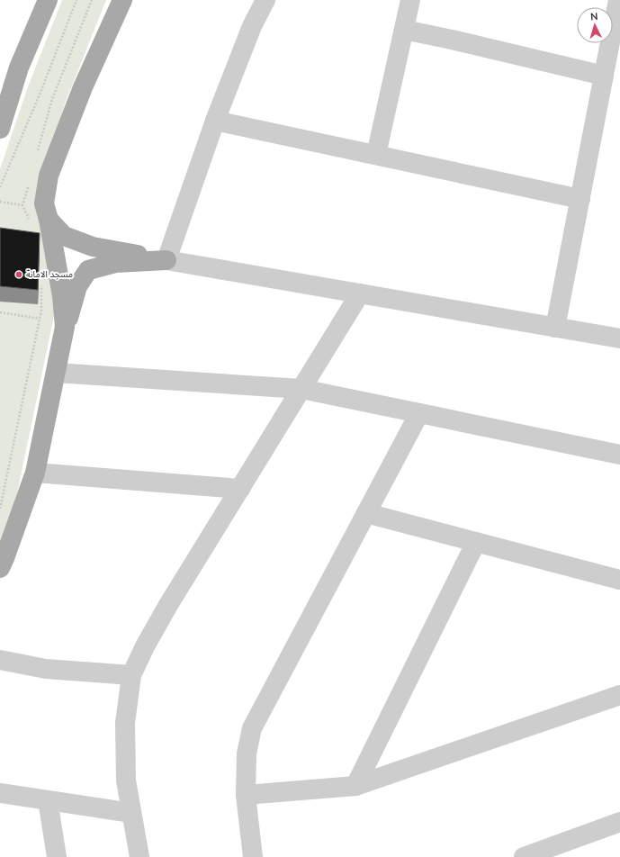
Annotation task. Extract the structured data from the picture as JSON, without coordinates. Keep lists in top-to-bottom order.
{
  "places": ["مسجد الامانة"],
  "north": "top"
}
